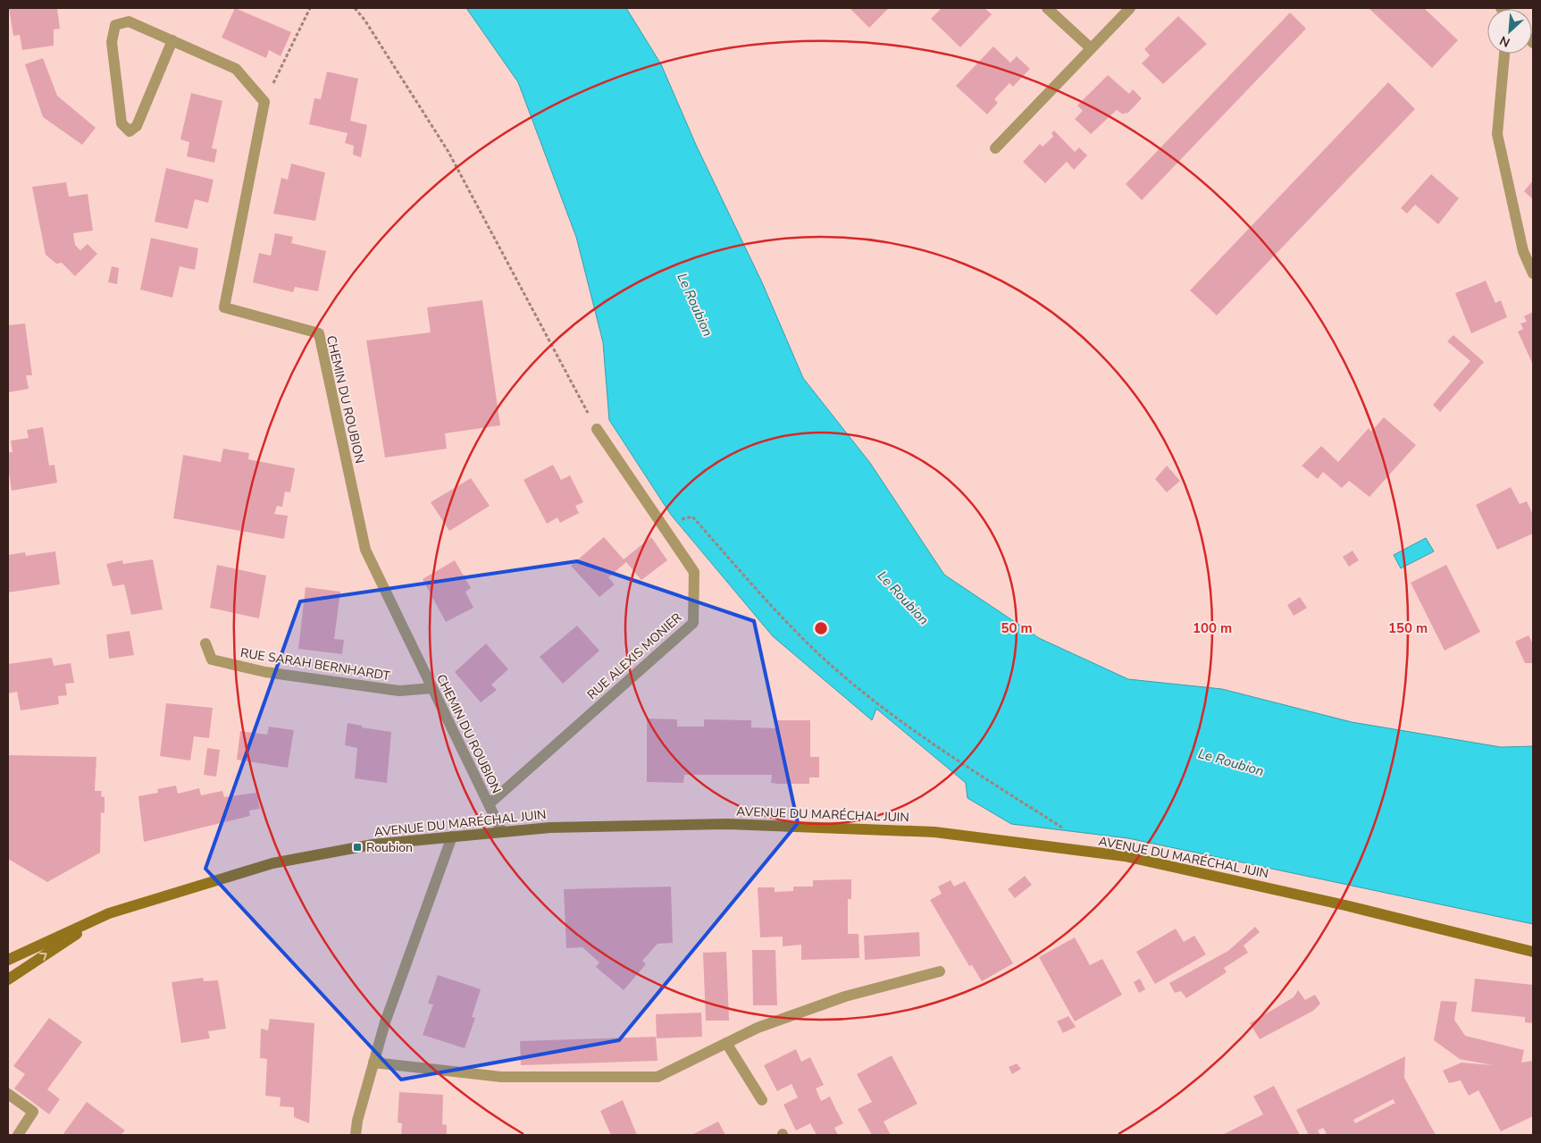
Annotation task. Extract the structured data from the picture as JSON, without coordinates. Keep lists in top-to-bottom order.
{
  "streets": {
    "main road": ["AVENUE DU MARÉCHAL JUIN"],
    "street": ["CHEMIN DU ROUBION", "RUE ALEXIS MONIER", "RUE SARAH BERNHARDT"]
  },
  "crossings": [
    ["CHEMIN DU ROUBION", "RUE ALEXIS MONIER"],
    ["CHEMIN DU ROUBION", "RUE SARAH BERNHARDT"],
    ["CHEMIN DU ROUBION", "AVENUE DU MARÉCHAL JUIN"]
  ],
  "water": ["Le Roubion"],
  "places": {
    "transit": ["Roubion"]
  },
  "north": "bottom left",
  "rings": ["50 m", "100 m", "150 m"]
}
